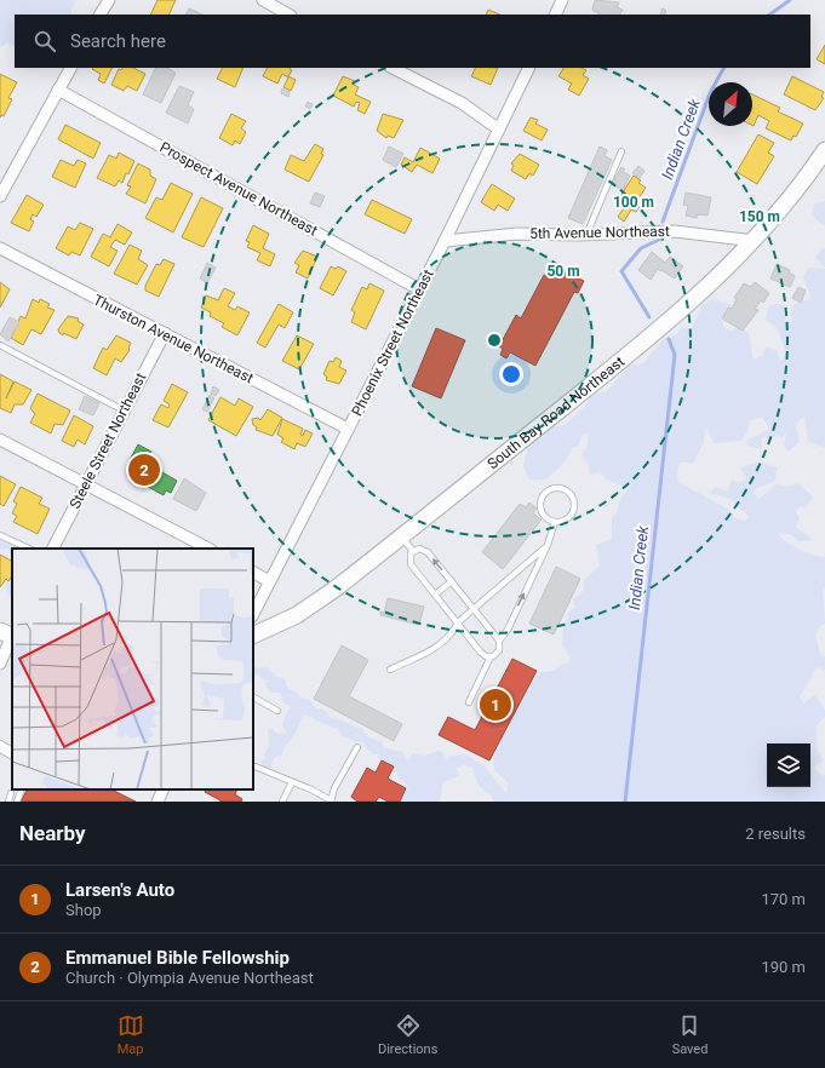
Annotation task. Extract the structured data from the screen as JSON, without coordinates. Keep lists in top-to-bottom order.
{
  "streets": {
    "street": [
      "Prospect Avenue Northeast",
      "5th Avenue Northeast",
      "Thurston Avenue Northeast",
      "Phoenix Street Northeast",
      "South Bay Road Northeast",
      "Steele Street Northeast"
    ]
  },
  "crossings": [
    ["Prospect Avenue Northeast", "Phoenix Street Northeast"],
    ["5th Avenue Northeast", "Phoenix Street Northeast"],
    ["5th Avenue Northeast", "South Bay Road Northeast"],
    ["Thurston Avenue Northeast", "Phoenix Street Northeast"],
    ["Thurston Avenue Northeast", "Steele Street Northeast"]
  ],
  "water": ["Indian Creek"],
  "north": "top right",
  "page": {
    "search": "Search here",
    "pins": ["2", "1"],
    "heading": ["Nearby", "2 results"],
    "list": [
      {
        "mark": "1",
        "name": "Larsen's Auto",
        "note": "Shop",
        "value": "170 m"
      },
      {
        "mark": "2",
        "name": "Emmanuel Bible Fellowship",
        "note": "Church · Olympia Avenue Northeast",
        "value": "190 m"
      }
    ],
    "nav": ["Map", "Directions", "Saved"]
  },
  "rings": ["100 m", "150 m", "50 m"]
}
